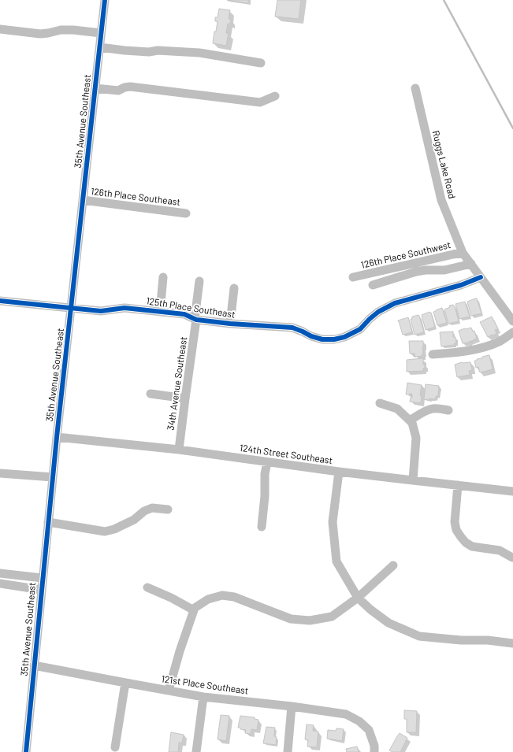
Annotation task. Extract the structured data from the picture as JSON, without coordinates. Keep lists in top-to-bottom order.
{
  "streets": {
    "street": [
      "35th Avenue Southeast",
      "Ruggs Lake Road",
      "126th Place Southeast",
      "126th Place Southwest",
      "125th Place Southeast",
      "34th Avenue Southeast",
      "124th Street Southeast",
      "121st Place Southeast"
    ]
  },
  "crossings": [
    ["35th Avenue Southeast", "126th Place Southeast"],
    ["35th Avenue Southeast", "125th Place Southeast"],
    ["35th Avenue Southeast", "124th Street Southeast"],
    ["35th Avenue Southeast", "121st Place Southeast"],
    ["Ruggs Lake Road", "126th Place Southwest"],
    ["Ruggs Lake Road", "125th Place Southeast"],
    ["125th Place Southeast", "34th Avenue Southeast"],
    ["34th Avenue Southeast", "124th Street Southeast"]
  ]
}
